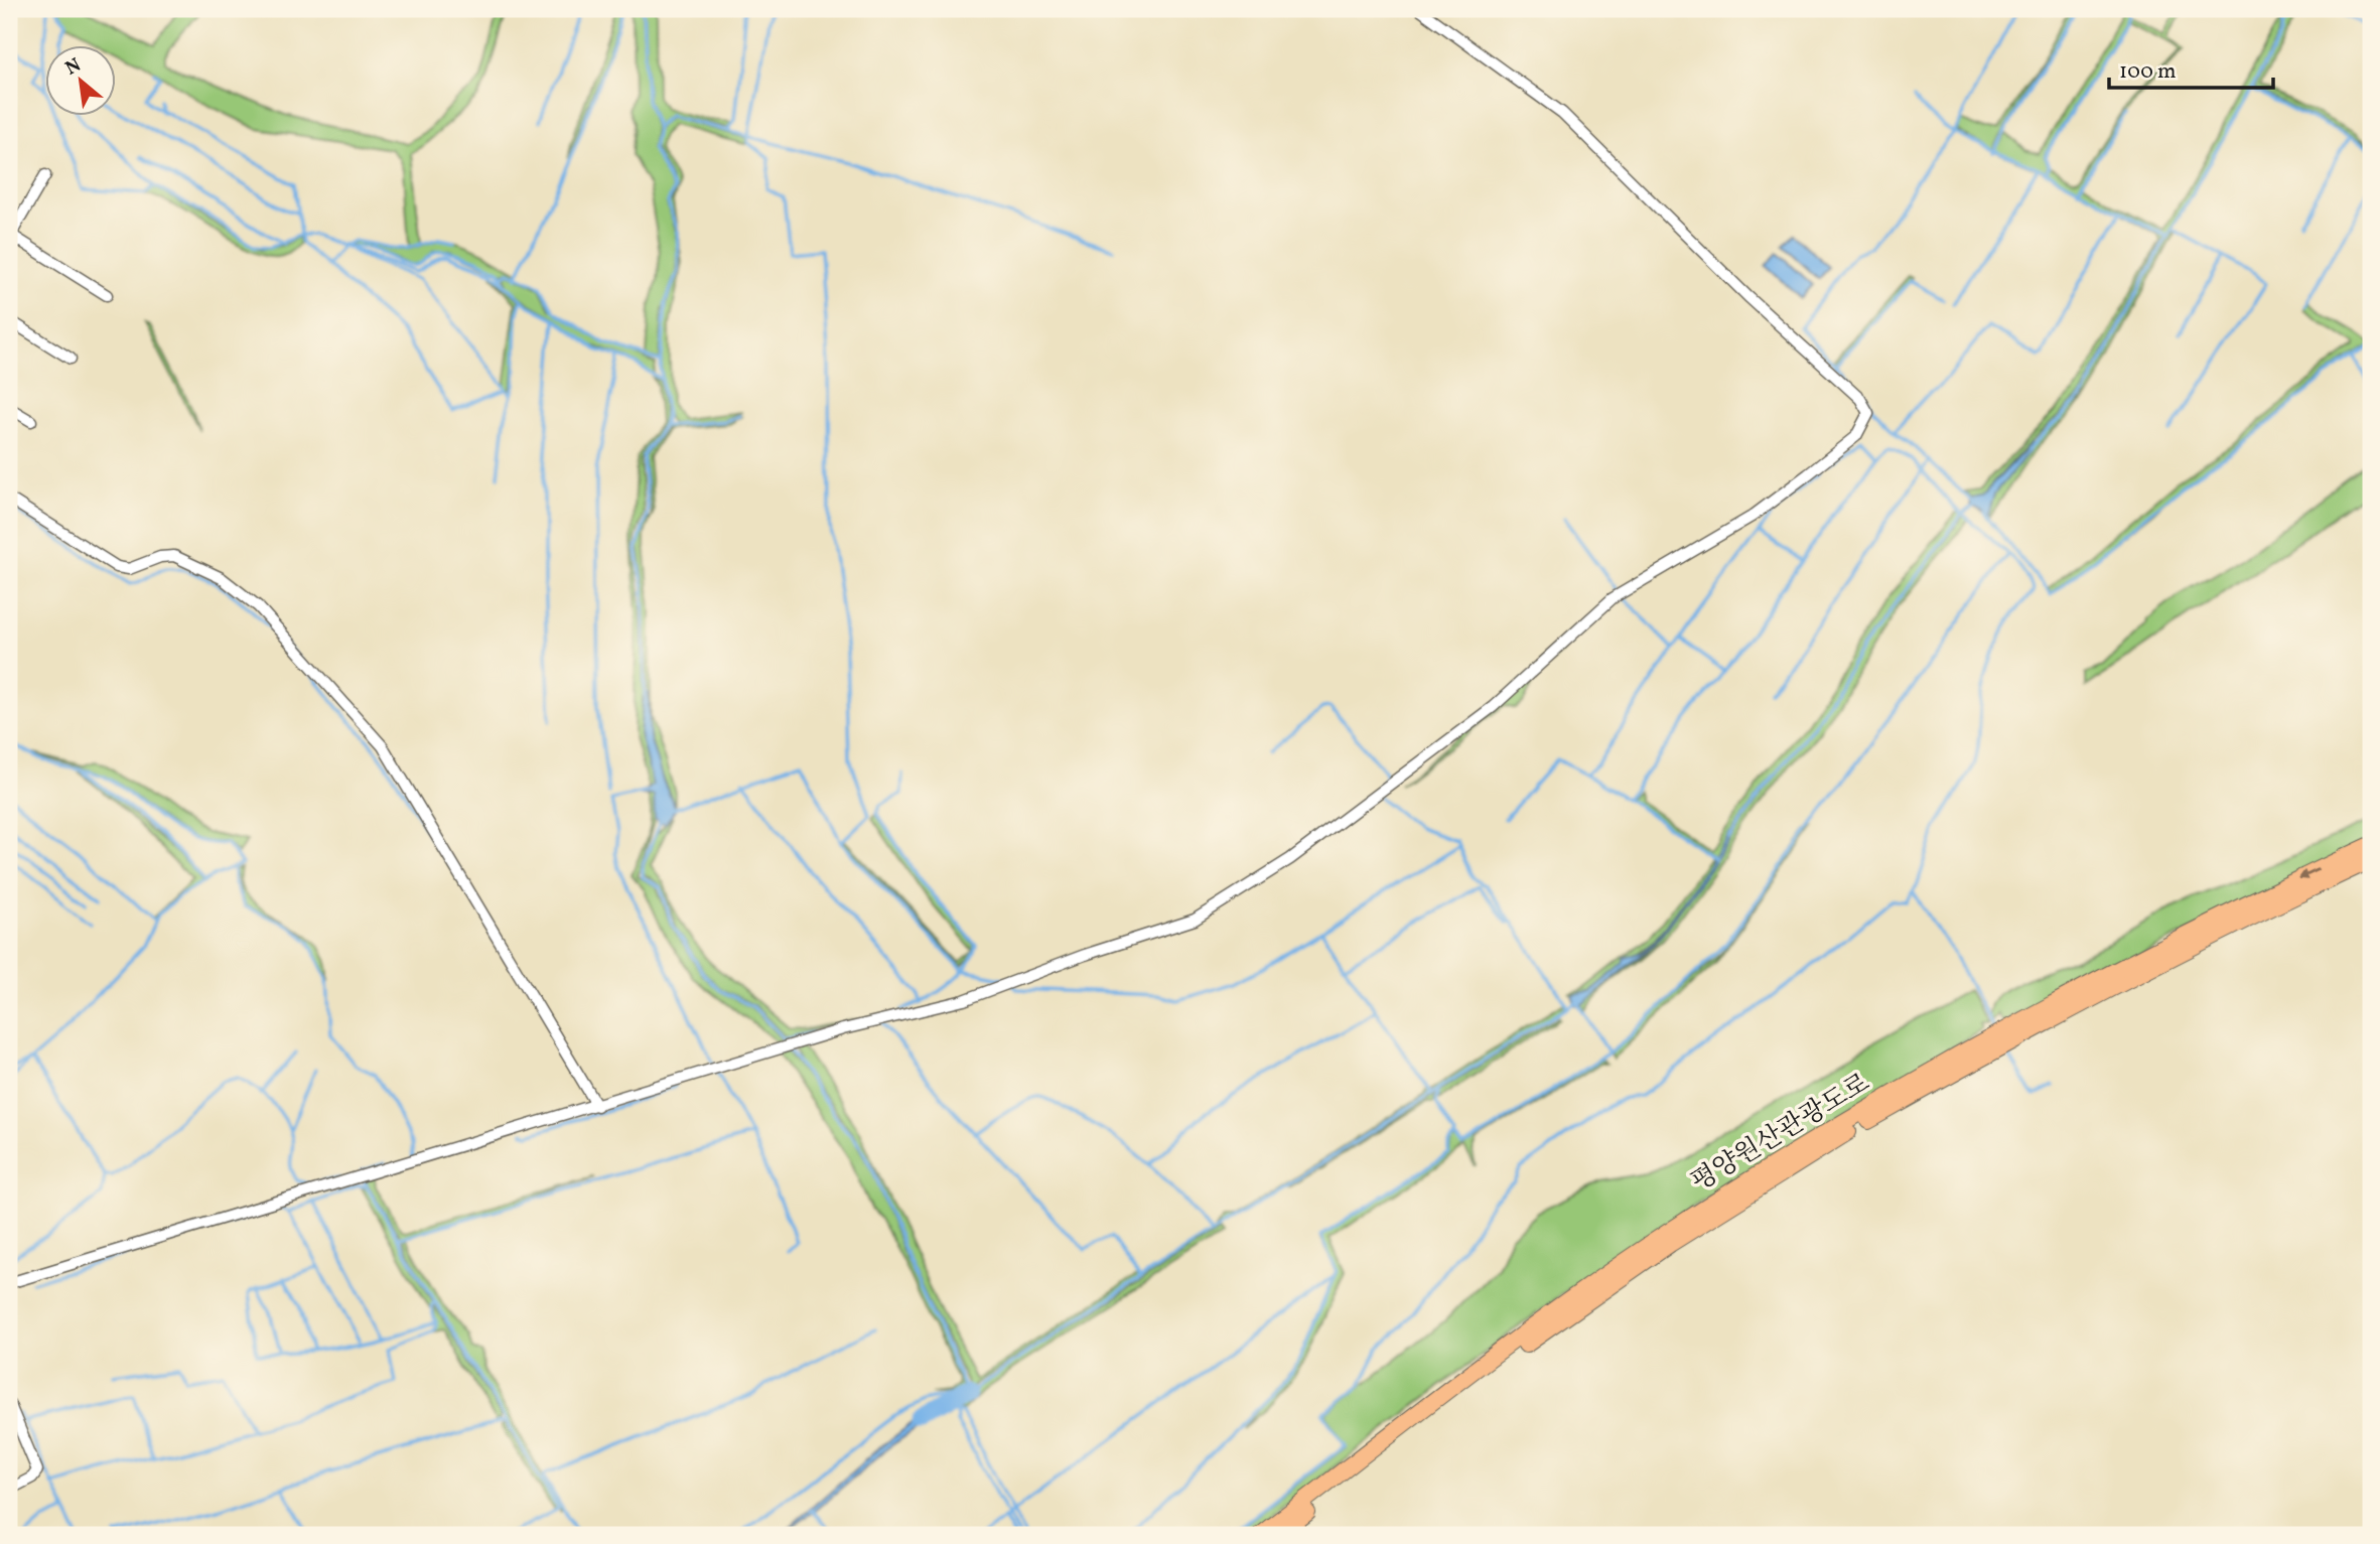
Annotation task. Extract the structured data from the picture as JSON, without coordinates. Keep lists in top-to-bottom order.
{
  "streets": {
    "highway": ["평양원산관광도로"]
  },
  "scale_bar": "100 m",
  "north": "top left"
}
